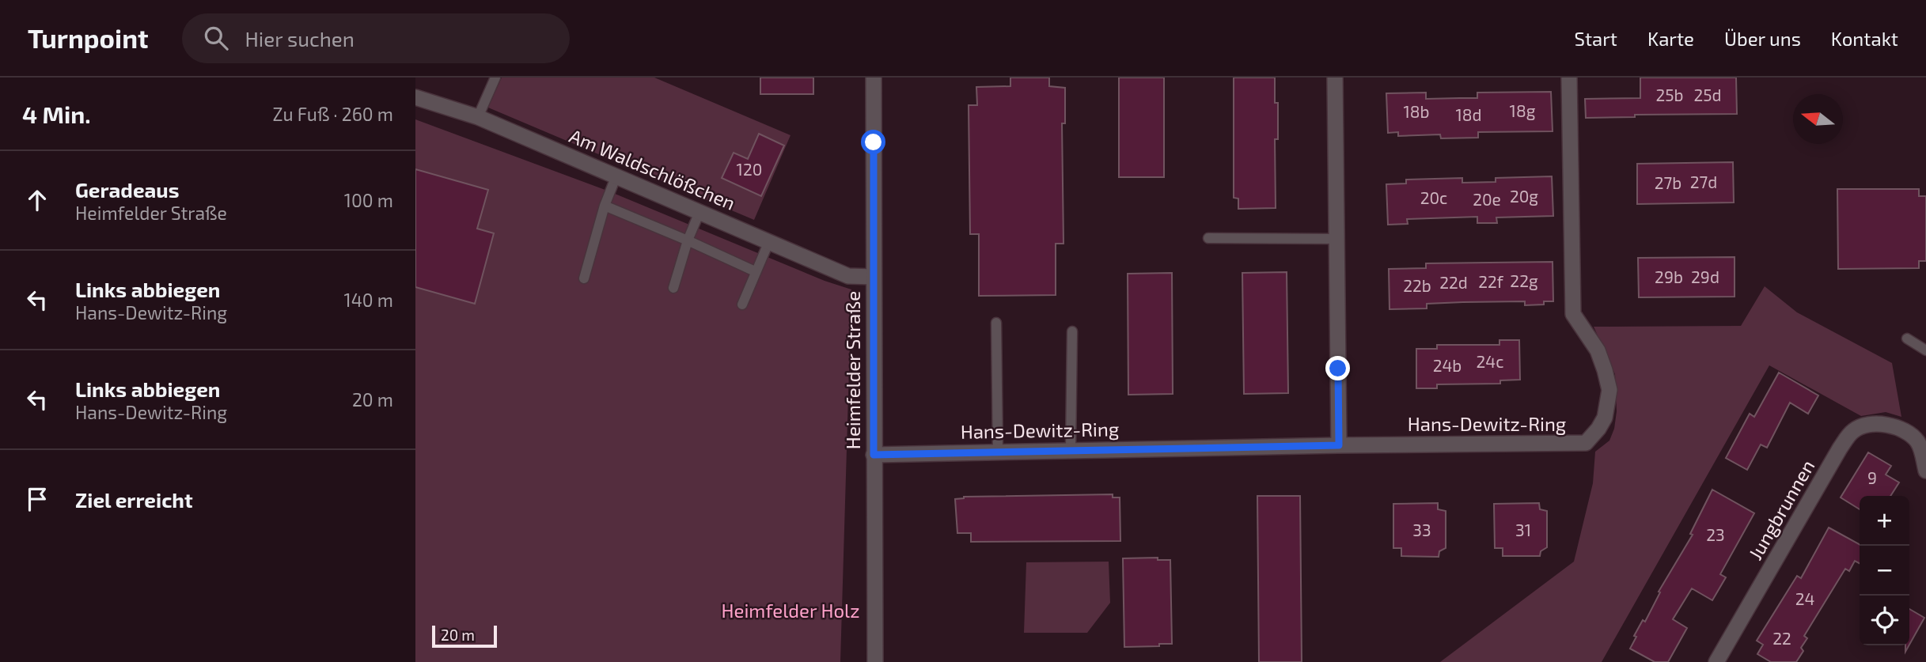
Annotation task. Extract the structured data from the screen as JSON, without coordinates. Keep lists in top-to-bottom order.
{
  "streets": {
    "street": [
      "Am Waldschlößchen",
      "Heimfelder Straße",
      "Hans-Dewitz-Ring",
      "Jungbrunnen"
    ]
  },
  "crossings": [
    ["Am Waldschlößchen", "Heimfelder Straße"],
    ["Heimfelder Straße", "Hans-Dewitz-Ring"]
  ],
  "parks": ["Heimfelder Holz"],
  "house_numbers": [
    "25b",
    "25d",
    "18g",
    "18b",
    "18d",
    "120",
    "27d",
    "27b",
    "20g",
    "20c",
    "20e",
    "29b",
    "29d",
    "22g",
    "22f",
    "22d",
    "22b",
    "24c",
    "24b",
    "9",
    "33",
    "31",
    "23",
    "24",
    "22"
  ],
  "scale_bar": "20 m",
  "north": "left",
  "page": {
    "header": "Turnpoint",
    "search": "Hier suchen",
    "nav": [
      "Start",
      "Karte",
      "Über uns",
      "Kontakt"
    ],
    "heading": ["4 Min.", "Zu Fuß · 260 m"],
    "list": [
      ["Geradeaus", "Heimfelder Straße", "100 m"],
      ["Links abbiegen", "Hans-Dewitz-Ring", "140 m"],
      ["Links abbiegen", "Hans-Dewitz-Ring", "20 m"],
      "Ziel erreicht"
    ],
    "map_buttons": ["+", "−"],
    "scale": "20 m"
  }
}
